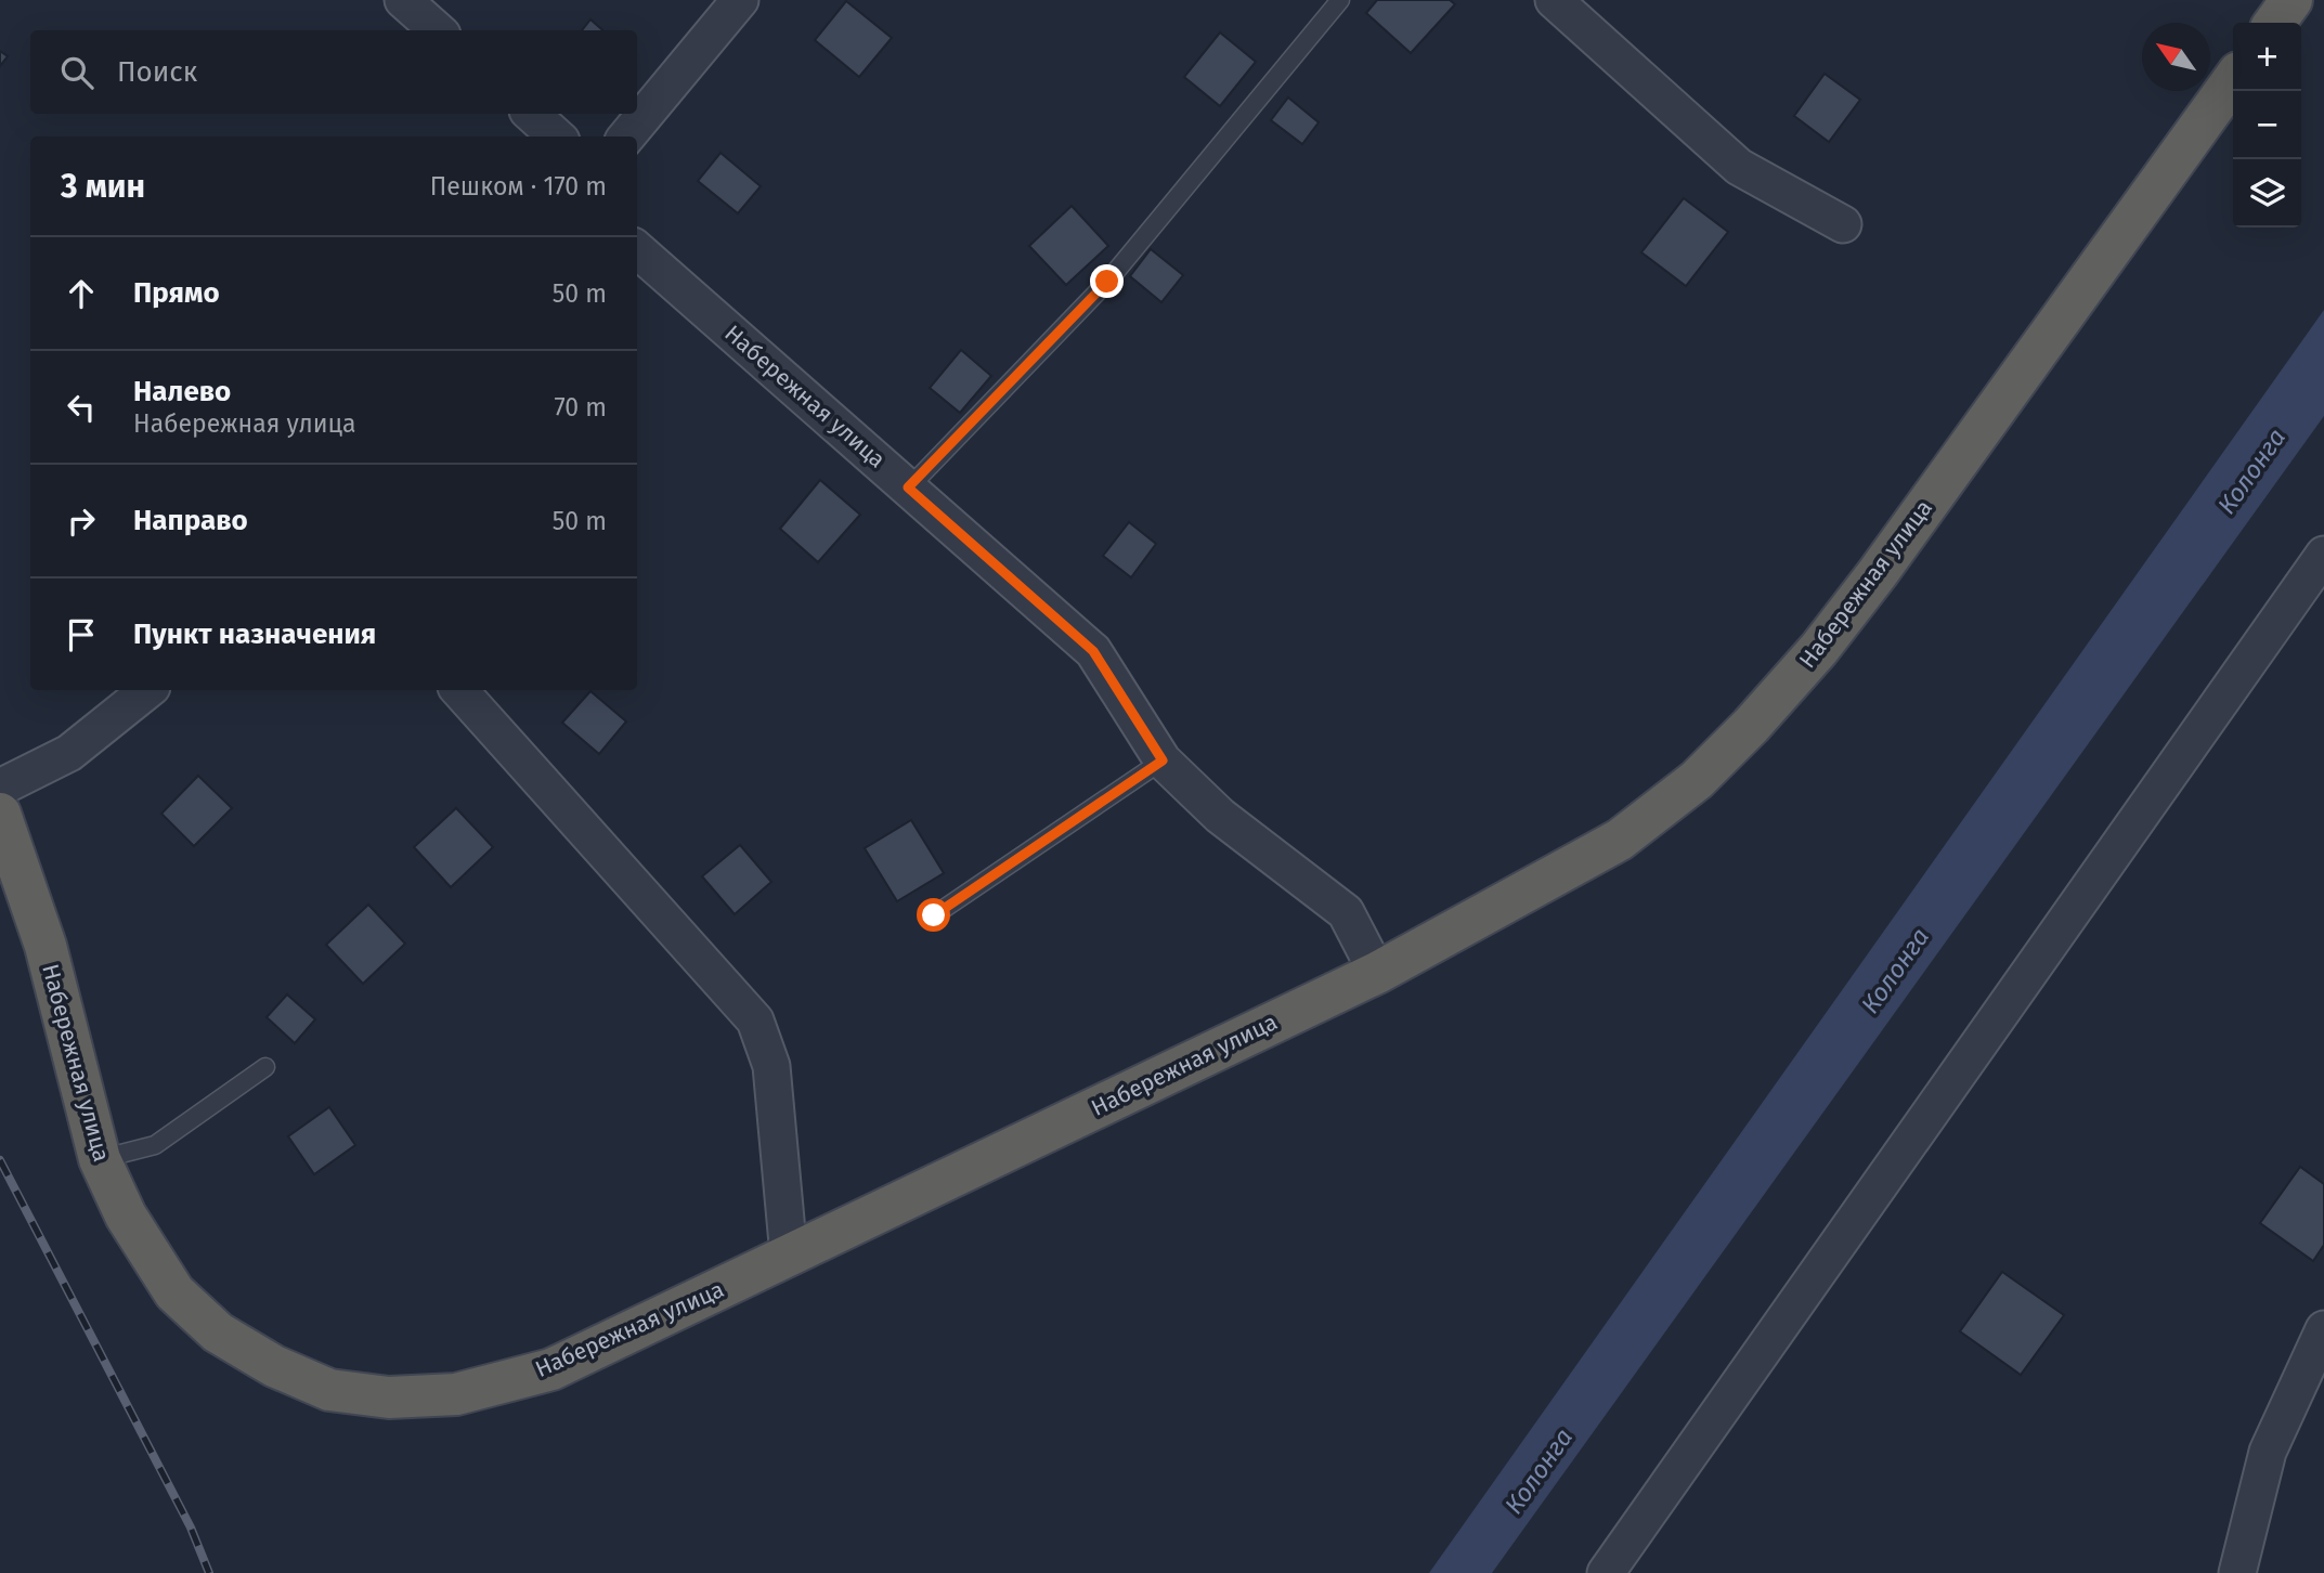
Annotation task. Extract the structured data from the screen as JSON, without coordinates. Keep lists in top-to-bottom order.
{
  "streets": {
    "highway": ["Набережная улица"]
  },
  "water": ["Колонга"],
  "north": "top left",
  "page": {
    "map_buttons": ["+", "−"],
    "search": "Поиск",
    "heading": ["3 мин", "Пешком · 170 m"],
    "list": [
      ["Прямо", "50 m"],
      ["Налево", "Набережная улица", "70 m"],
      ["Направо", "50 m"],
      "Пункт назначения"
    ]
  }
}
